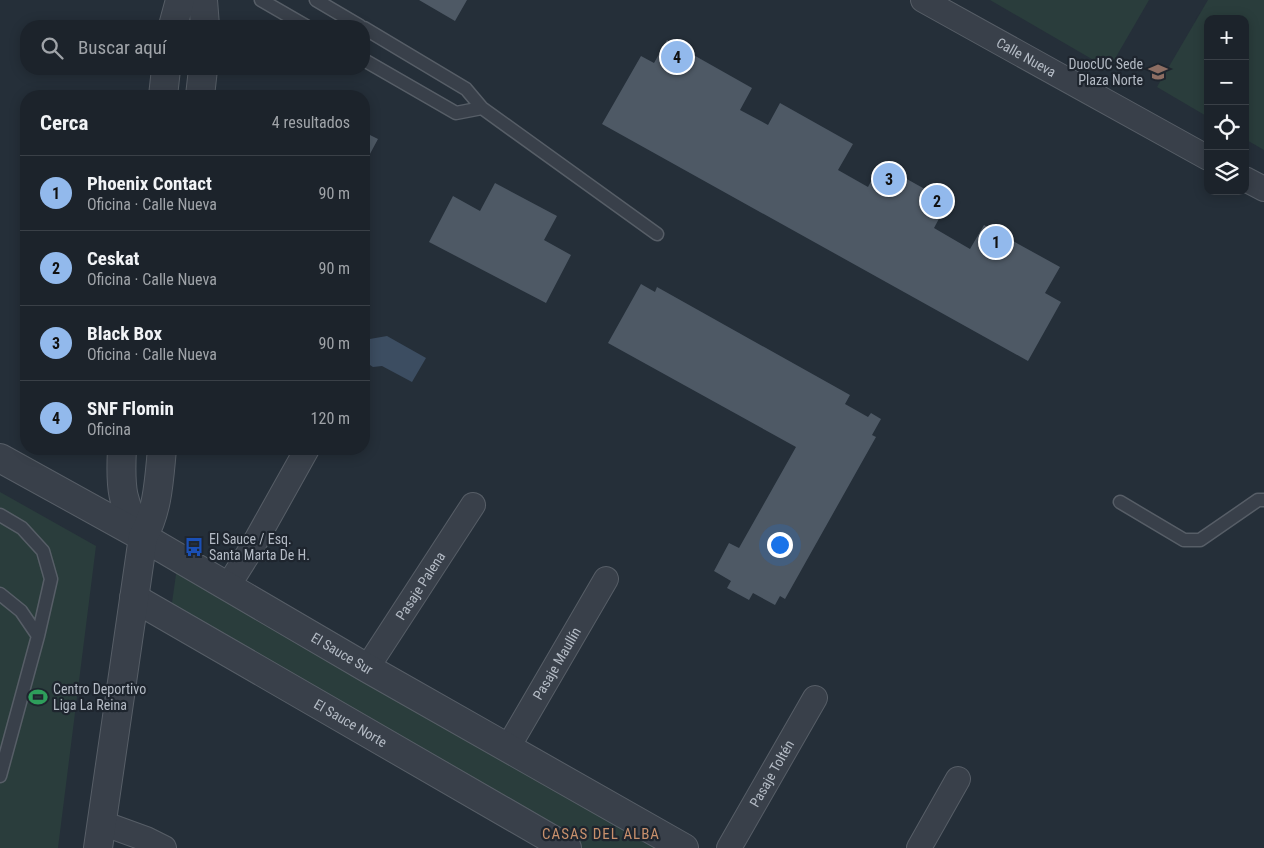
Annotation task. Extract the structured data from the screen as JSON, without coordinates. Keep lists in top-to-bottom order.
{
  "streets": {
    "street": [
      "Calle Nueva",
      "Pasaje Palena",
      "El Sauce Sur",
      "Pasaje Maullín",
      "El Sauce Norte",
      "Pasaje Toltén"
    ]
  },
  "crossings": [
    ["Pasaje Palena", "El Sauce Sur"],
    ["El Sauce Sur", "Pasaje Maullín"]
  ],
  "districts": ["CASAS DEL ALBA"],
  "places": {
    "school or university": ["DuocUC Sede Plaza Norte"],
    "bus stop": ["El Sauce / Esq. Santa Marta De H."],
    "sports": ["Centro Deportivo Liga La Reina"]
  },
  "page": {
    "map_buttons": ["+", "−"],
    "search": "Buscar aquí",
    "pins": [
      "4",
      "3",
      "2",
      "1"
    ],
    "heading": ["Cerca", "4 resultados"],
    "list": [
      {
        "mark": "1",
        "name": "Phoenix Contact",
        "note": "Oficina · Calle Nueva",
        "value": "90 m"
      },
      {
        "mark": "2",
        "name": "Ceskat",
        "note": "Oficina · Calle Nueva",
        "value": "90 m"
      },
      {
        "mark": "3",
        "name": "Black Box",
        "note": "Oficina · Calle Nueva",
        "value": "90 m"
      },
      {
        "mark": "4",
        "name": "SNF Flomin",
        "note": "Oficina",
        "value": "120 m"
      }
    ]
  }
}
